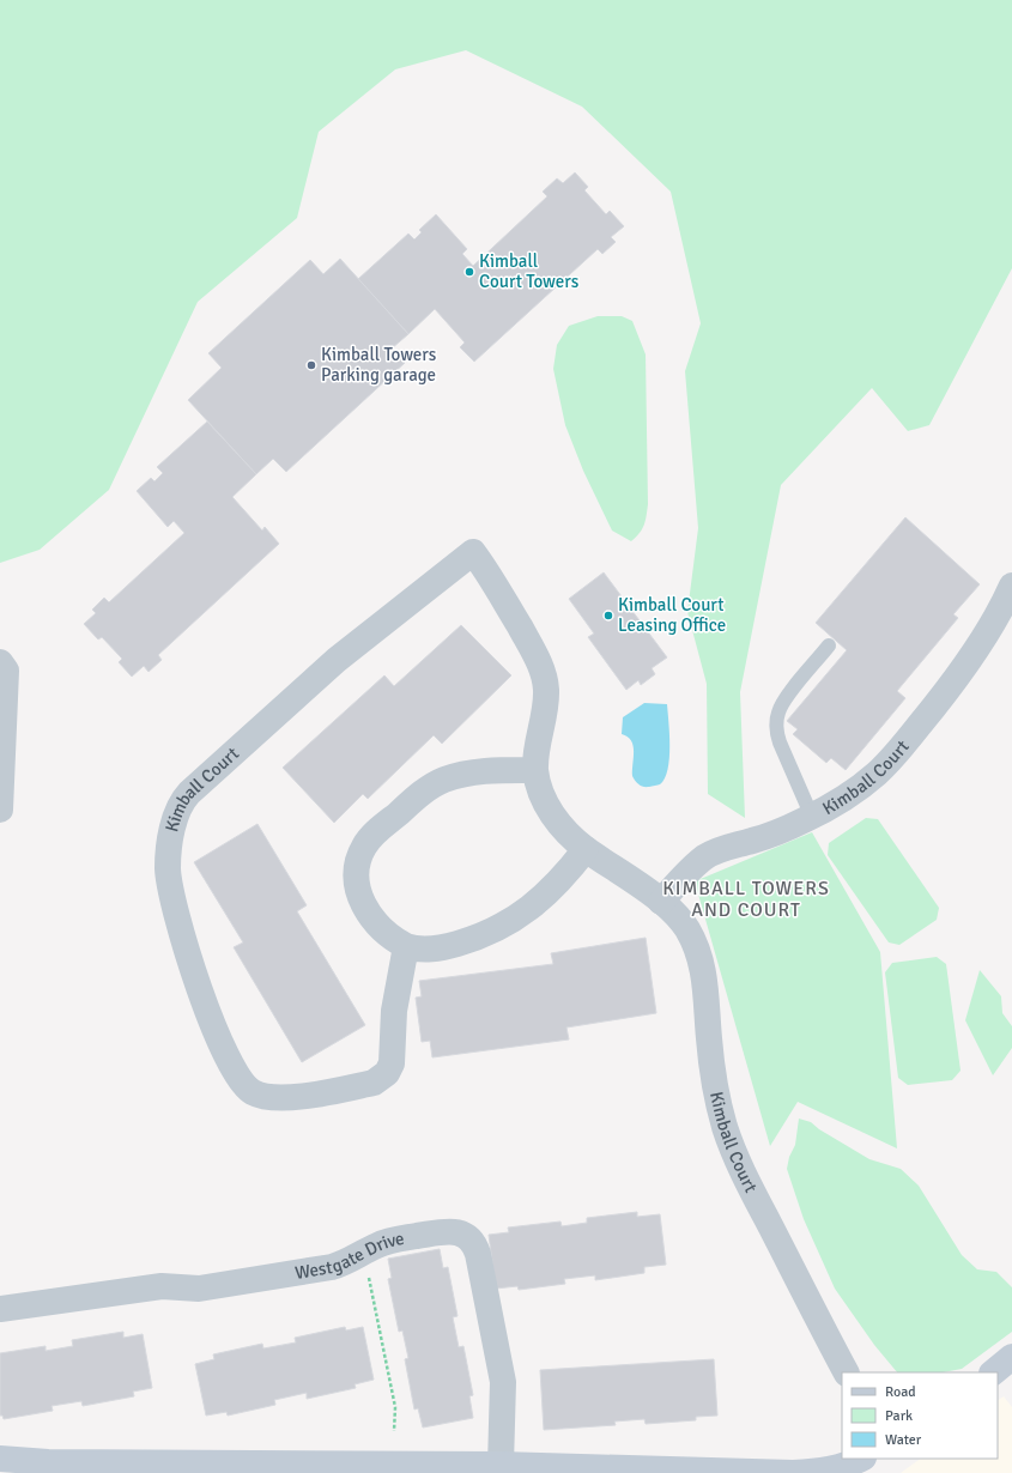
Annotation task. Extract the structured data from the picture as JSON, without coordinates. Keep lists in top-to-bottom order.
{
  "streets": {
    "street": ["Kimball Court", "Westgate Drive"]
  },
  "districts": ["KIMBALL TOWERS AND COURT"],
  "places": ["Kimball Court Towers", "Kimball Towers Parking garage", "Kimball Court Leasing Office"],
  "legend": ["Road", "Park", "Water"]
}
